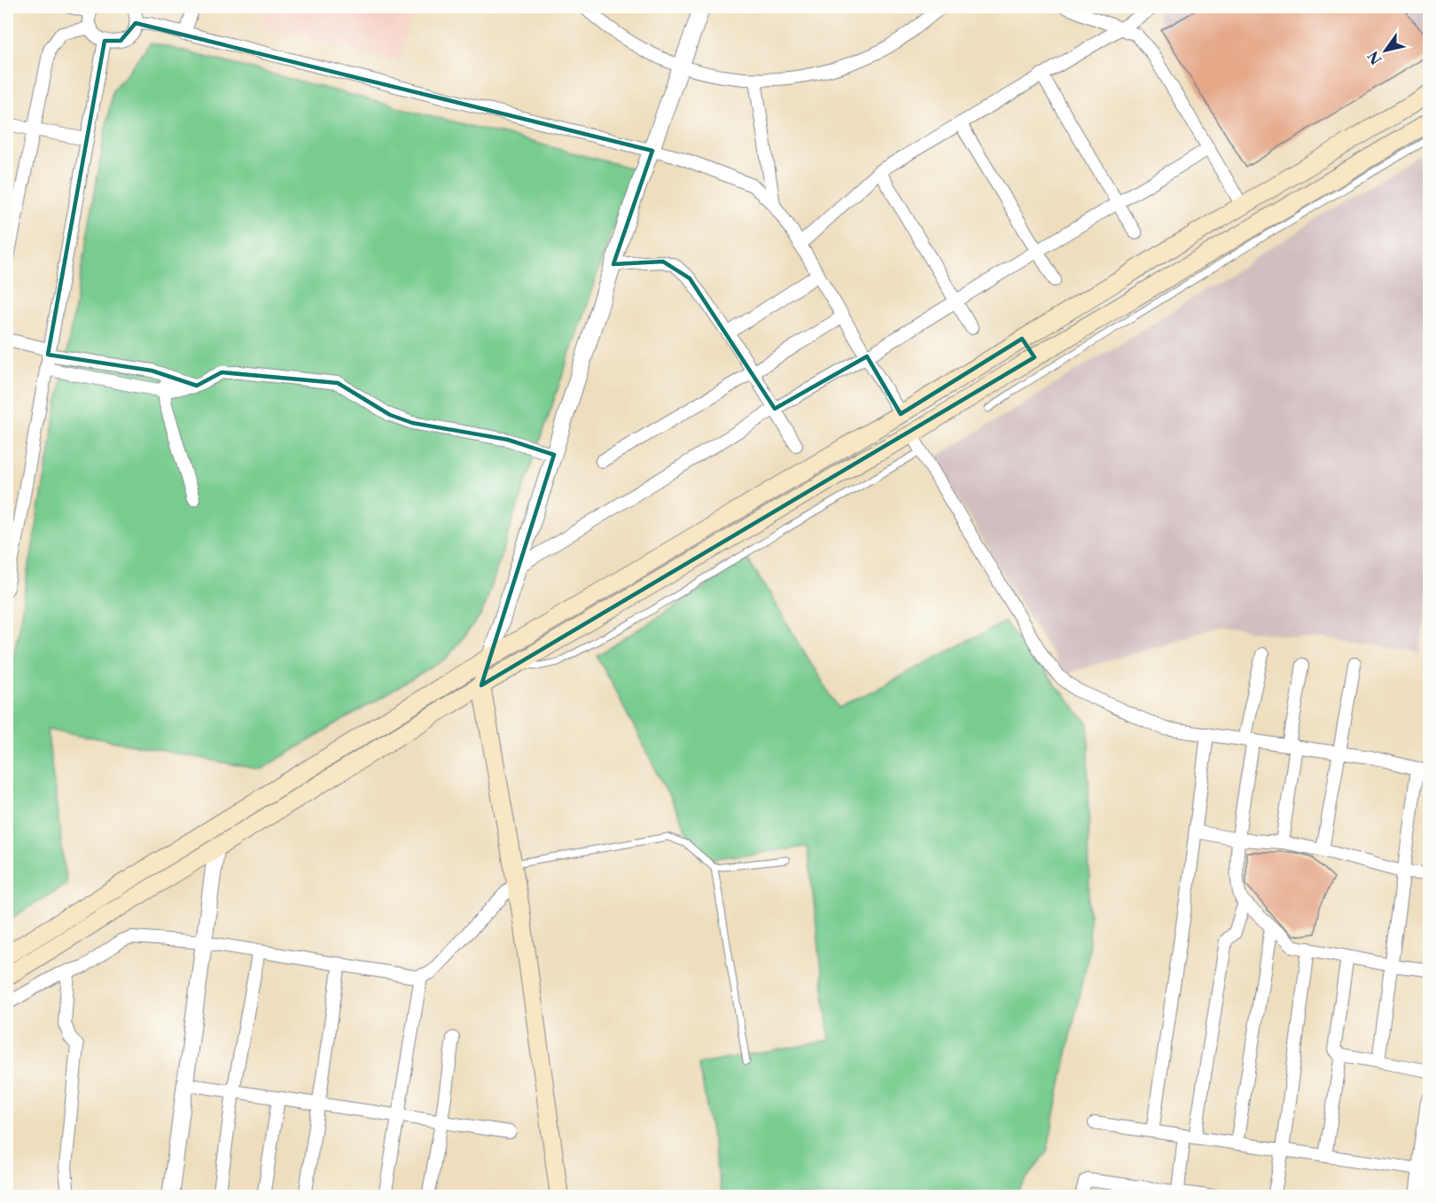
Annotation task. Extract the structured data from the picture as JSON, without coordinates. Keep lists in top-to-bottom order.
{
  "north": "bottom left"
}
